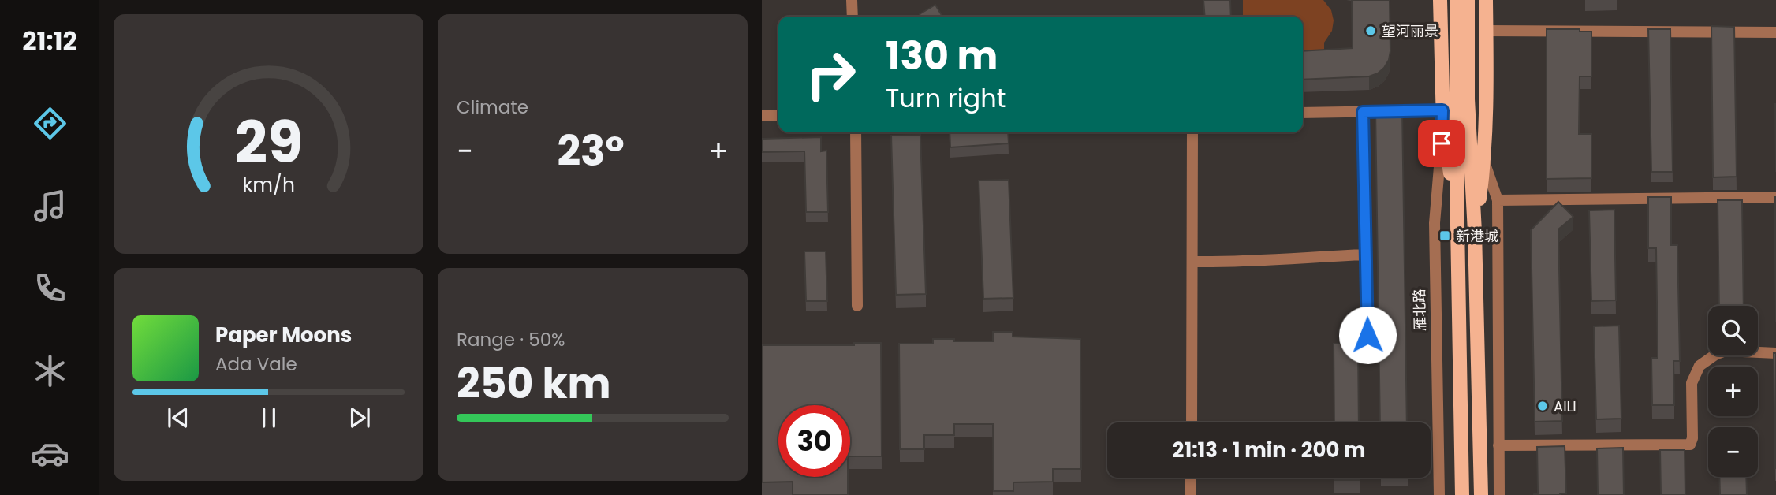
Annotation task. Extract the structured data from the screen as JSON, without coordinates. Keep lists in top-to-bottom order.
{
  "streets": {
    "street": ["雁北路"]
  },
  "places": {
    "other": ["望河丽景", "AILI"],
    "transit": ["新港城"]
  },
  "page": {
    "tabs": "21:12",
    "tile": [
      "Climate",
      ["Range · 50%", "250 km"]
    ],
    "turn": ["130 m", "Turn right"],
    "heat": ["−", "23°", "+"],
    "map_buttons": ["+", "−"],
    "song": ["Paper Moons", "Ada Vale"],
    "limit": "30",
    "trip": "21:13 · 1 min · 200 m",
    "gauge": ["29", "km/h"]
  }
}
